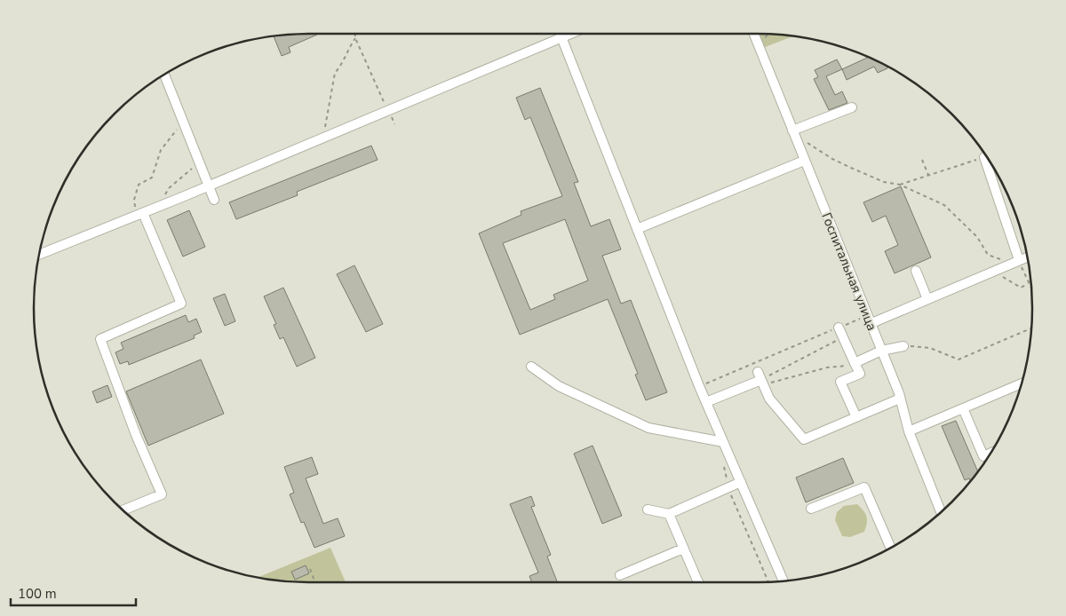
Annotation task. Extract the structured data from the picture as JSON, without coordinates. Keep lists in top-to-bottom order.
{
  "streets": {
    "street": ["Госпитальная улица"]
  },
  "scale_bar": "100 m"
}
